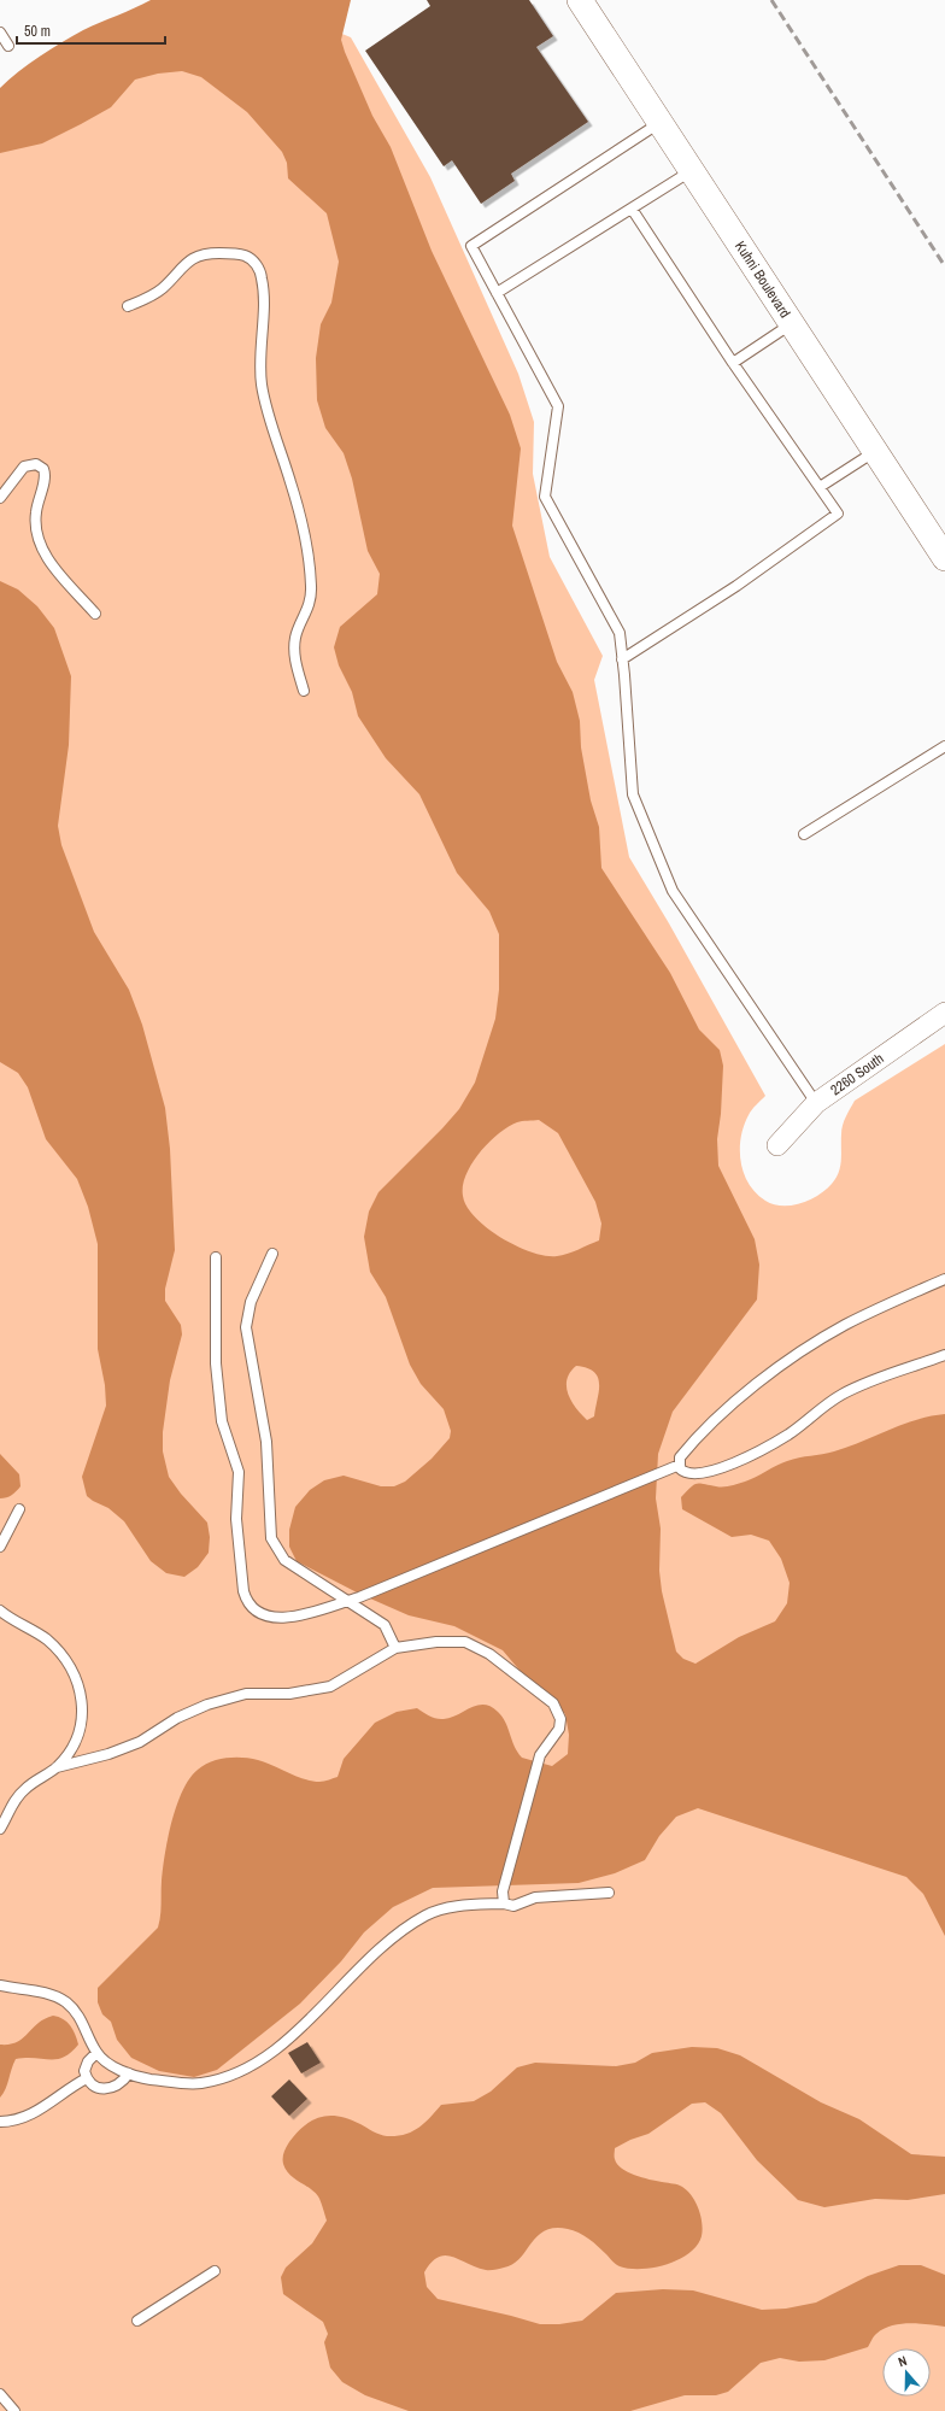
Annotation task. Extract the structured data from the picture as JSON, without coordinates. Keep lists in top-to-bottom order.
{
  "streets": {
    "street": ["Kuhni Boulevard", "2260 South"]
  },
  "scale_bar": "50 m",
  "north": "top"
}
